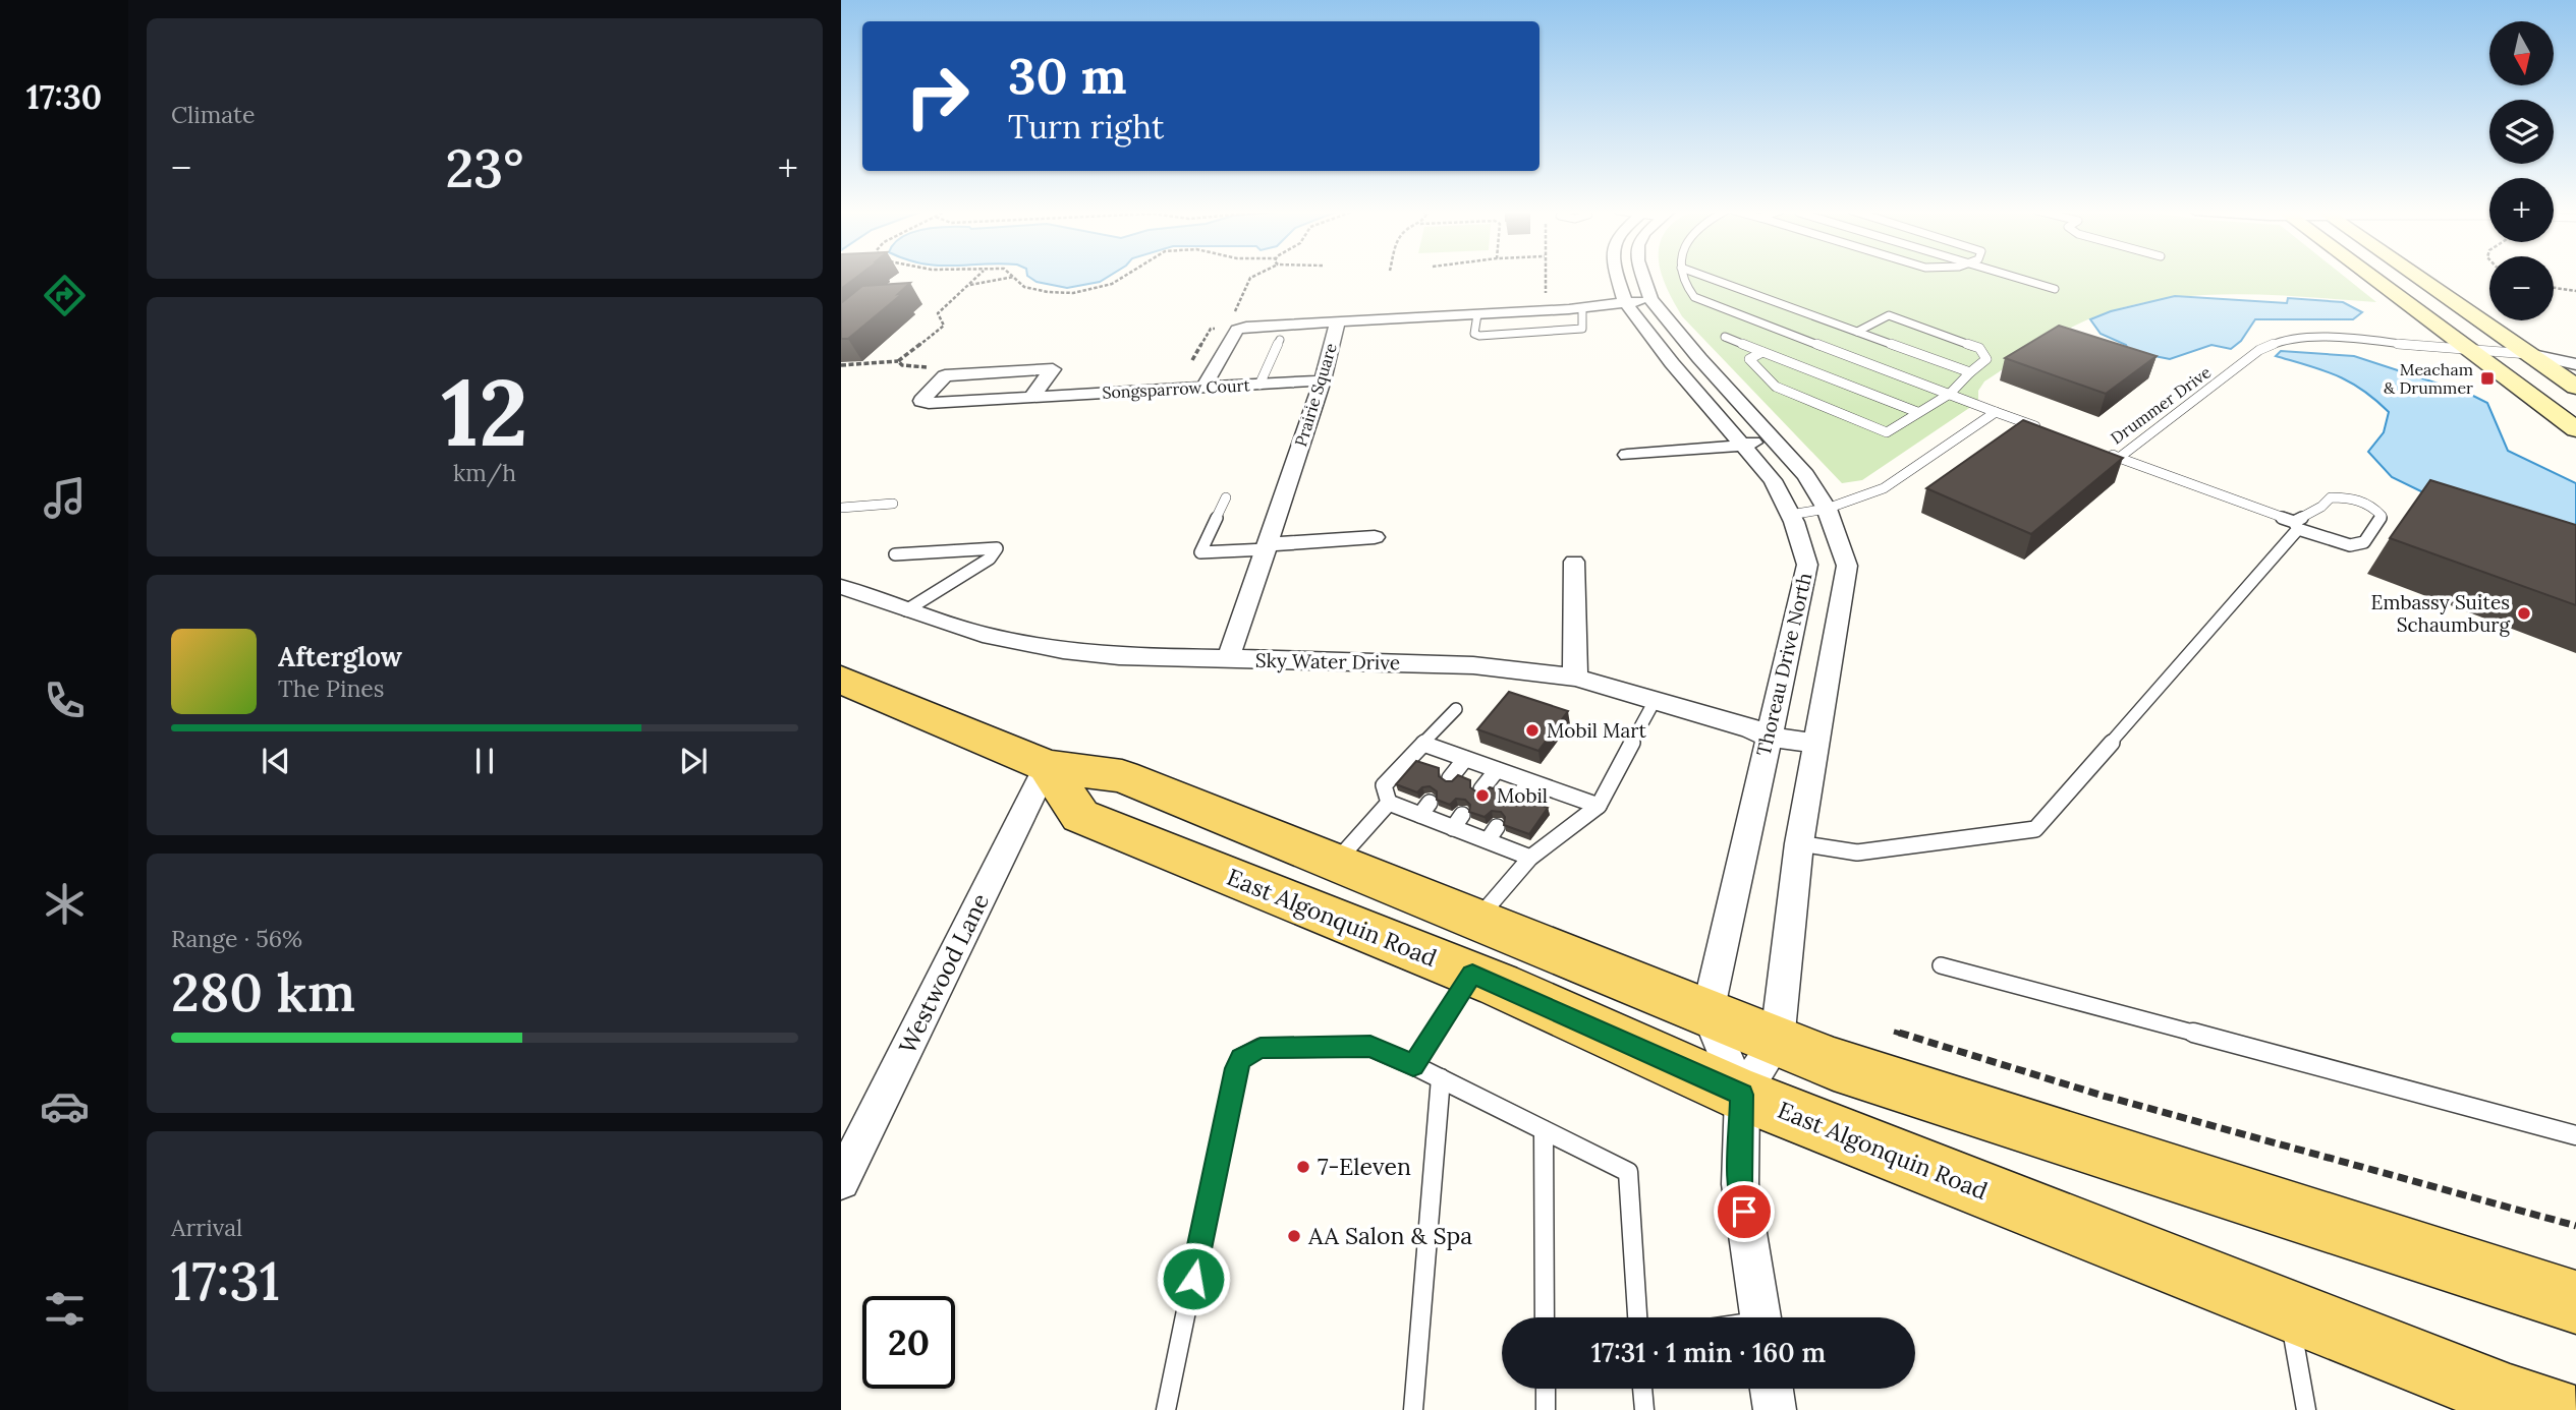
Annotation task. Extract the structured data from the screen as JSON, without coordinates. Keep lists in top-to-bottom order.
{
  "streets": {
    "main road": ["East Algonquin Road"],
    "street": [
      "Songsparrow Court",
      "Prairie Square",
      "Sky Water Drive",
      "Thoreau Drive North",
      "Westwood Lane"
    ],
    "lane": ["Drummer Drive"]
  },
  "crossings": [
    ["Songsparrow Court", "Prairie Square"],
    ["Prairie Square", "Sky Water Drive"],
    ["Sky Water Drive", "Thoreau Drive North"],
    ["East Algonquin Road", "Westwood Lane"]
  ],
  "places": {
    "transit": ["Meacham & Drummer"],
    "other": [
      "Embassy Suites Schaumburg",
      "Mobil Mart",
      "Mobil",
      "7-Eleven",
      "AA Salon & Spa"
    ]
  },
  "north": "bottom",
  "page": {
    "tabs": "17:30",
    "tile": [
      "Climate",
      ["12", "km/h"],
      ["Range · 56%", "280 km"],
      ["Arrival", "17:31"]
    ],
    "map_buttons": ["+", "−"],
    "turn": ["30 m", "Turn right"],
    "heat": ["−", "23°", "+"],
    "song": ["Afterglow", "The Pines"],
    "limit": "20",
    "trip": "17:31 · 1 min · 160 m"
  }
}
